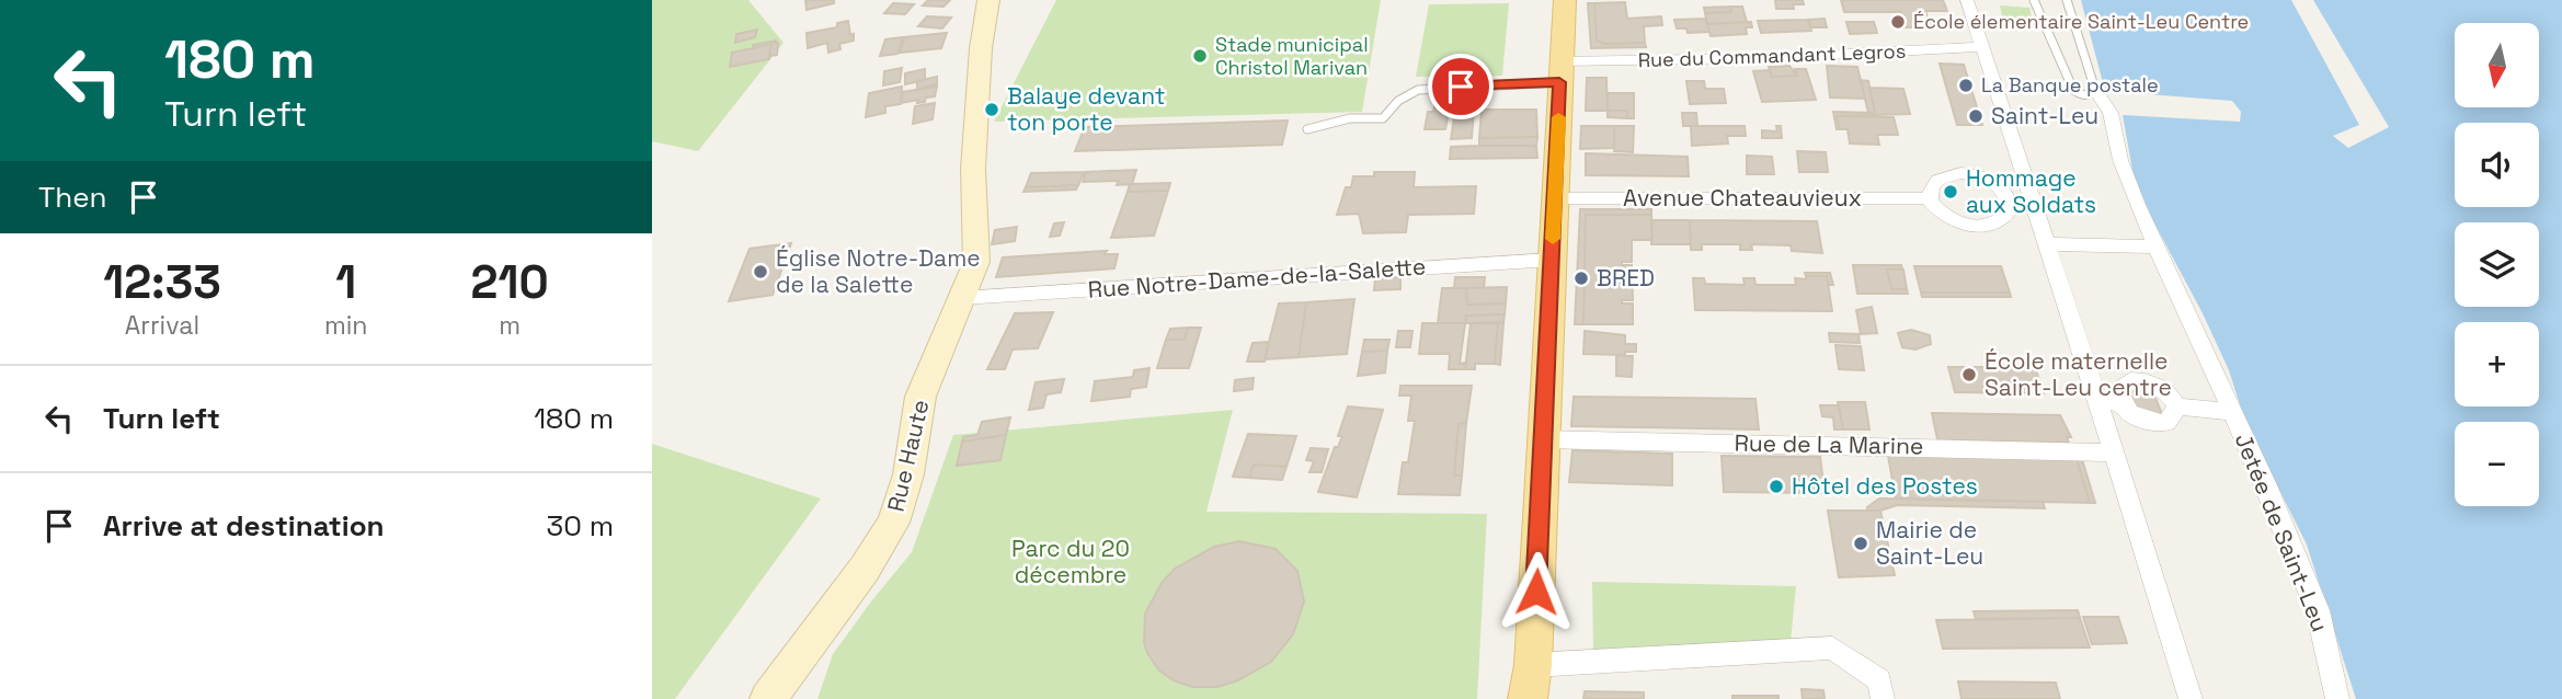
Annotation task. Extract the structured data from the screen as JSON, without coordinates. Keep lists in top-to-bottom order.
{
  "streets": {
    "main road": ["Rue Haute"],
    "street": [
      "Rue du Commandant Legros",
      "Avenue Chateauvieux",
      "Rue Notre-Dame-de-la-Salette",
      "Rue de La Marine",
      "Jetée de Saint-Leu"
    ]
  },
  "crossings": [
    ["Rue Notre-Dame-de-la-Salette", "Rue Haute"]
  ],
  "parks": ["Parc du 20 décembre"],
  "places": [
    "École élementaire Saint-Leu Centre",
    "Stade municipal Christol Marivan",
    "La Banque postale",
    "Balaye devant ton porte",
    "Saint-Leu",
    "Hommage aux Soldats",
    "Église Notre-Dame de la Salette",
    "BRED",
    "École maternelle Saint-Leu centre",
    "Hôtel des Postes",
    "Mairie de Saint-Leu"
  ],
  "north": "bottom",
  "page": {
    "turn": ["180 m", "Turn left"],
    "map_buttons": ["+", "−"],
    "then": "Then",
    "eta": [
      "12:33",
      "Arrival",
      "1",
      "min",
      "210",
      "m"
    ],
    "list": [
      {
        "name": "Turn left",
        "value": "180 m"
      },
      {
        "name": "Arrive at destination",
        "value": "30 m"
      }
    ]
  }
}
